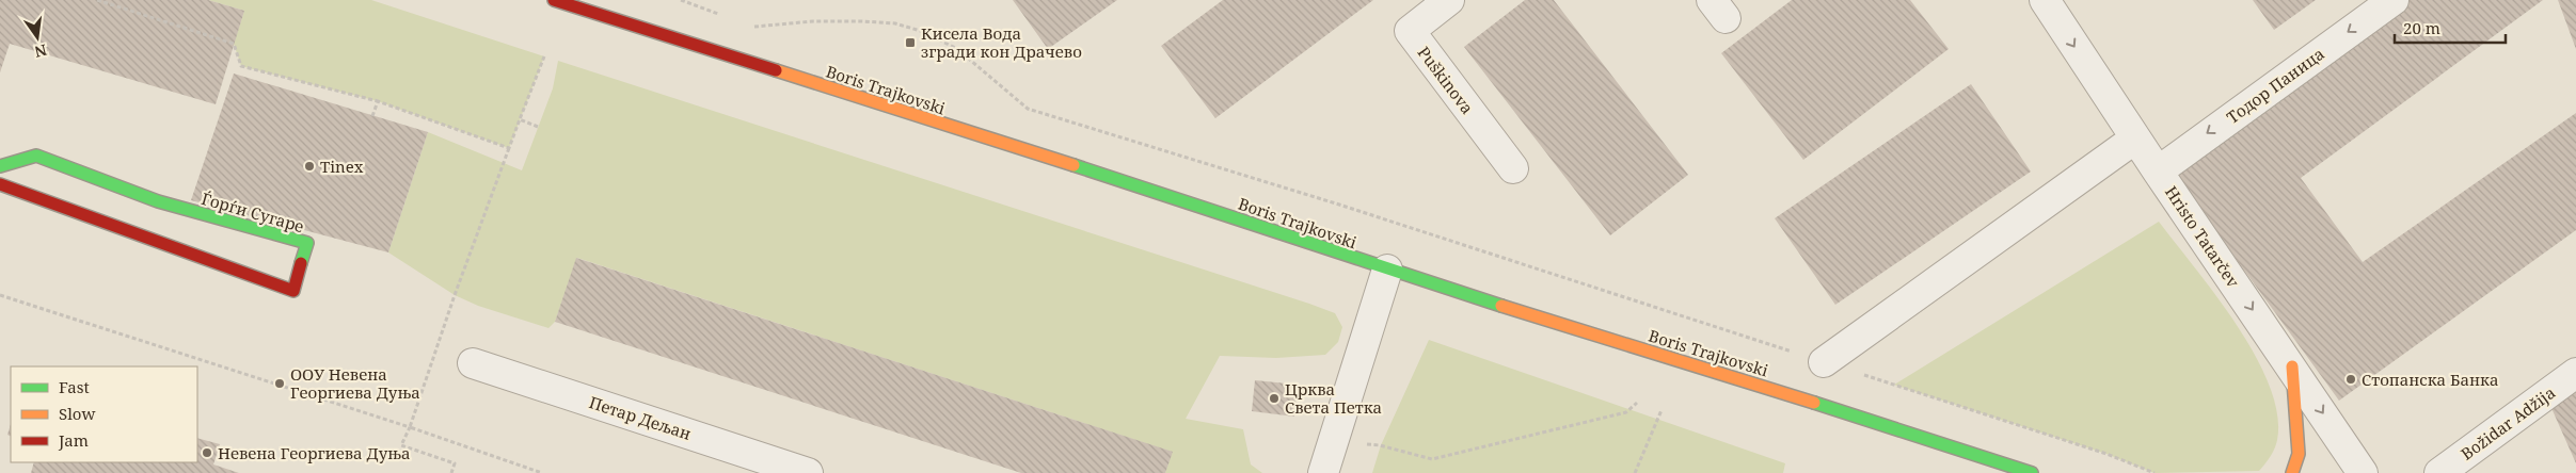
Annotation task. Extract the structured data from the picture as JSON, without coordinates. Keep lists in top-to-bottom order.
{
  "streets": {
    "street": [
      "Puškinova",
      "Тодор Паница",
      "Boris Trajkovski",
      "Ѓорѓи Сугаре",
      "Hristo Tatarčev",
      "Петар Дељан",
      "Božidar Adžija"
    ]
  },
  "crossings": [
    ["Тодор Паница", "Hristo Tatarčev"]
  ],
  "one_way": ["Тодор Паница", "Hristo Tatarčev"],
  "places": {
    "transit": ["Кисела Вода згради кон Драчево"],
    "other": [
      "Tinex",
      "Стопанска Банка",
      "ООУ Невена Георгиева Дуња",
      "Црква Света Петка",
      "Невена Георгиева Дуња"
    ]
  },
  "legend": ["Fast", "Slow", "Jam"],
  "scale_bar": "20 m",
  "north": "bottom"
}
